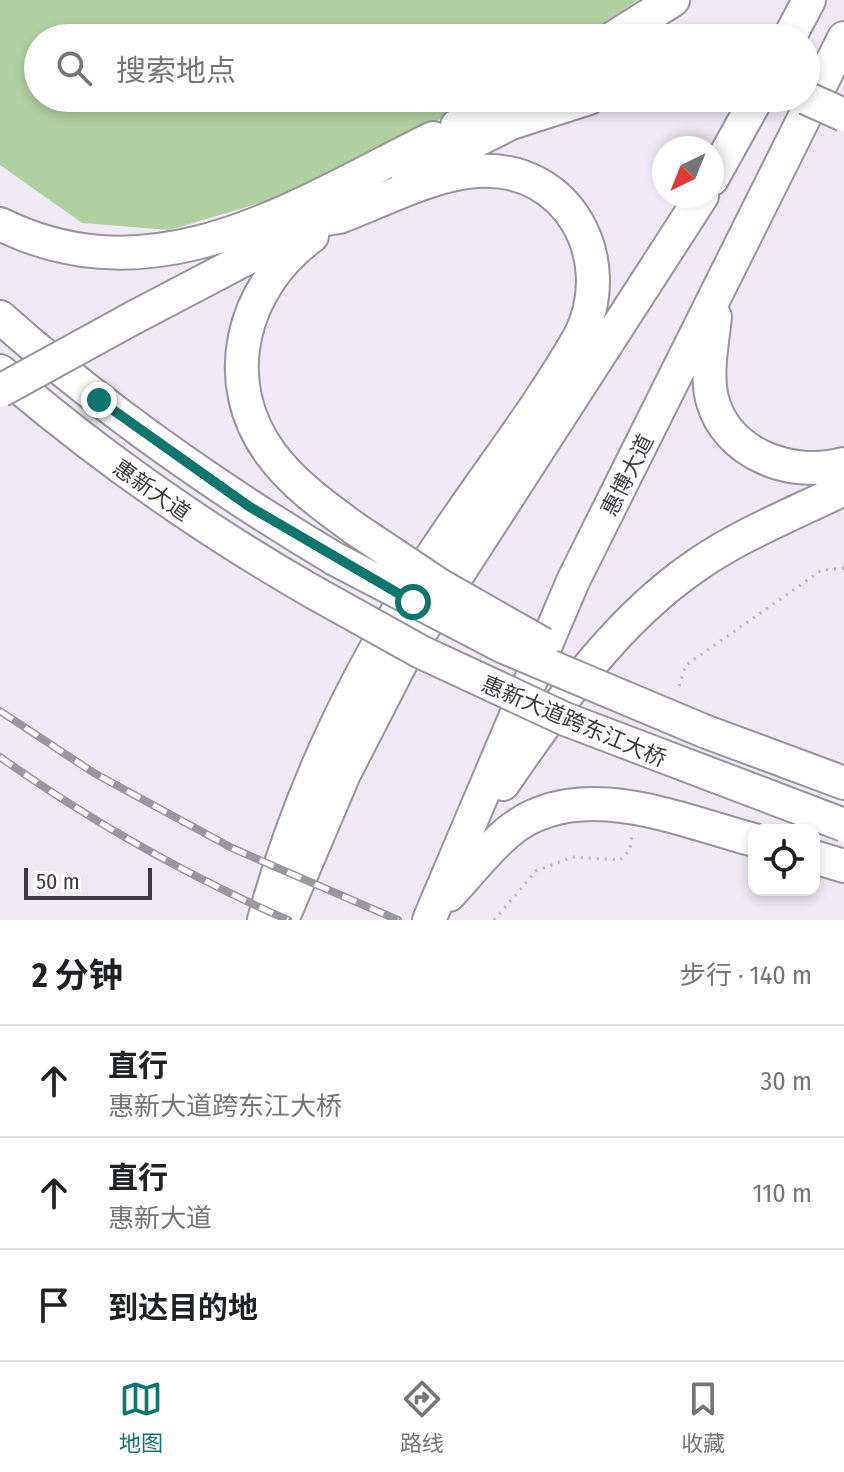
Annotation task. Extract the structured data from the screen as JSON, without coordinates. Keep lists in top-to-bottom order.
{
  "streets": {
    "main road": ["惠博大道", "惠新大道", "惠新大道跨东江大桥"]
  },
  "crossings": [
    ["惠新大道", "惠新大道跨东江大桥"]
  ],
  "scale_bar": "50 m",
  "north": "bottom left",
  "page": {
    "search": "搜索地点",
    "scale": "50 m",
    "heading": ["2 分钟", "步行 · 140 m"],
    "list": [
      ["直行", "惠新大道跨东江大桥", "30 m"],
      ["直行", "惠新大道", "110 m"],
      "到达目的地"
    ],
    "nav": ["地图", "路线", "收藏"]
  }
}
